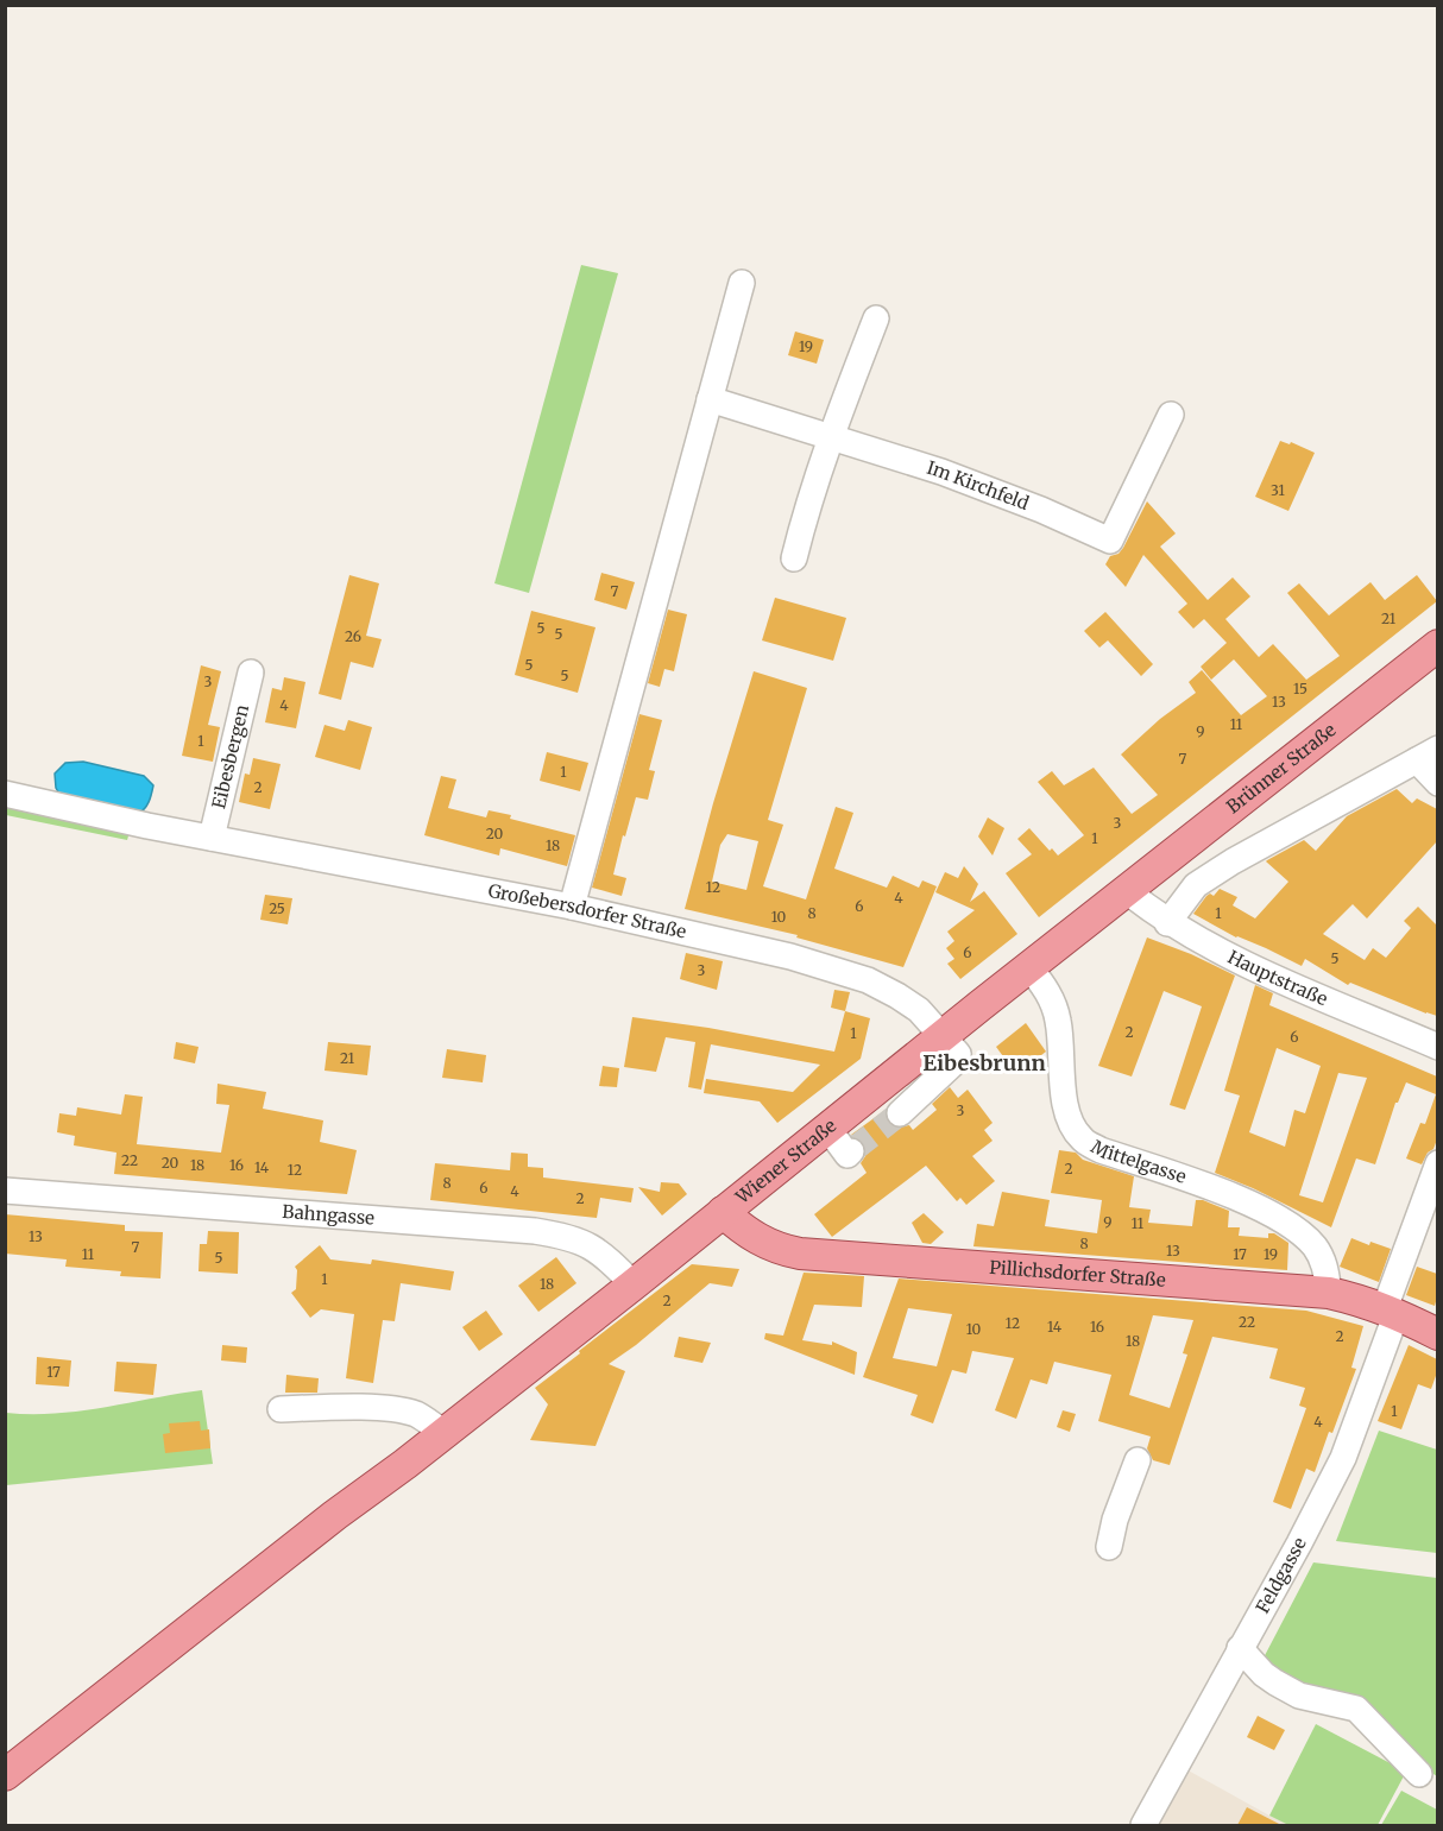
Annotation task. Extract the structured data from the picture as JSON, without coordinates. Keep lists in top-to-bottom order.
{
  "streets": {
    "main road": ["Brünner Straße", "Wiener Straße", "Pillichsdorfer Straße"],
    "street": [
      "Im Kirchfeld",
      "Eibesbergen",
      "Großebersdorfer Straße",
      "Hauptstraße",
      "Mittelgasse",
      "Bahngasse",
      "Feldgasse"
    ]
  },
  "crossings": [
    ["Eibesbergen", "Großebersdorfer Straße"],
    ["Brünner Straße", "Hauptstraße"],
    ["Brünner Straße", "Wiener Straße"],
    ["Großebersdorfer Straße", "Wiener Straße"],
    ["Hauptstraße", "Wiener Straße"],
    ["Wiener Straße", "Mittelgasse"],
    ["Wiener Straße", "Bahngasse"],
    ["Wiener Straße", "Pillichsdorfer Straße"],
    ["Mittelgasse", "Pillichsdorfer Straße"],
    ["Pillichsdorfer Straße", "Feldgasse"]
  ],
  "districts": ["Eibesbrunn"],
  "house_numbers": [
    "19",
    "31",
    "7",
    "21",
    "5",
    "5",
    "26",
    "5",
    "5",
    "3",
    "15",
    "13",
    "4",
    "11",
    "9",
    "1",
    "7",
    "1",
    "2",
    "3",
    "20",
    "1",
    "18",
    "12",
    "4",
    "6",
    "25",
    "8",
    "1",
    "10",
    "6",
    "5",
    "3",
    "2",
    "1",
    "6",
    "21",
    "3",
    "22",
    "20",
    "18",
    "16",
    "14",
    "2",
    "12",
    "8",
    "6",
    "4",
    "2",
    "9",
    "11",
    "13",
    "8",
    "7",
    "13",
    "11",
    "17",
    "19",
    "5",
    "1",
    "18",
    "2",
    "22",
    "12",
    "14",
    "16",
    "10",
    "2",
    "18",
    "17",
    "1",
    "4"
  ]
}
